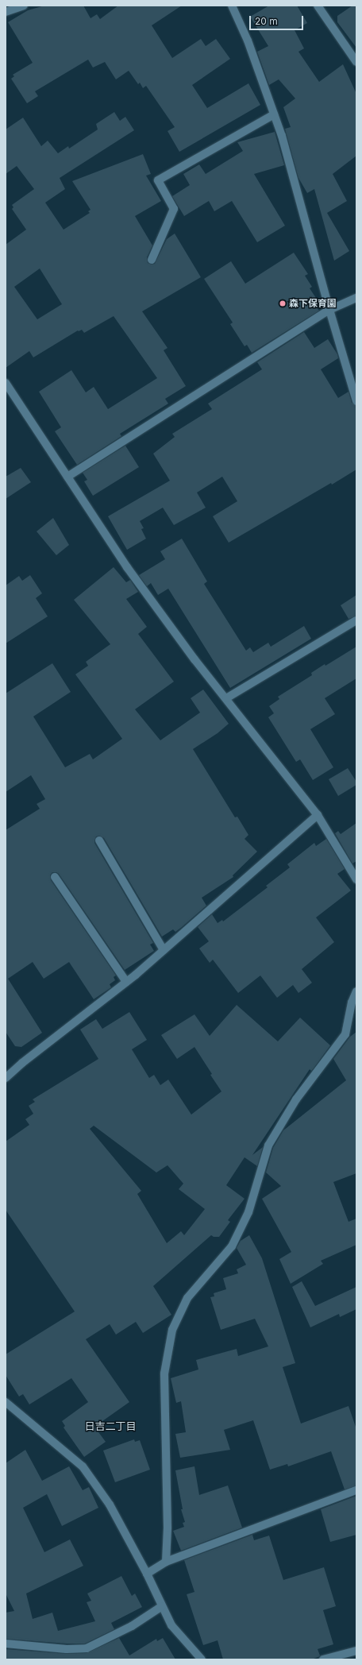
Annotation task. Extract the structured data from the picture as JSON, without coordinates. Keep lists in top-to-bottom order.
{
  "districts": ["日吉二丁目"],
  "places": ["森下保育園"],
  "scale_bar": "20 m"
}
